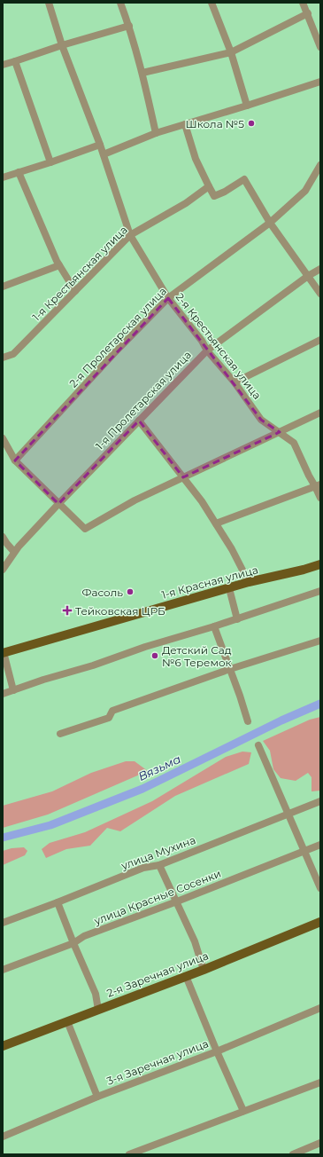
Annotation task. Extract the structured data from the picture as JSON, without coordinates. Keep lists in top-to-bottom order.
{
  "streets": {
    "main road": ["1-я Красная улица", "2-я Заречная улица"],
    "street": [
      "1-я Крестьянская улица",
      "2-я Пролетарская улица",
      "2-я Крестьянская улица",
      "1-я Пролетарская улица",
      "улица Мухина",
      "улица Красные Сосенки",
      "3-я Заречная улица"
    ]
  },
  "crossings": [
    ["1-я Крестьянская улица", "2-я Крестьянская улица"],
    ["2-я Пролетарская улица", "2-я Крестьянская улица"],
    ["2-я Крестьянская улица", "1-я Пролетарская улица"]
  ],
  "water": ["Вязьма"],
  "places": {
    "other": ["Школа №5", "Фасоль", "Детский Сад №6 Теремок"],
    "health": ["Тейковская ЦРБ"]
  }
}
